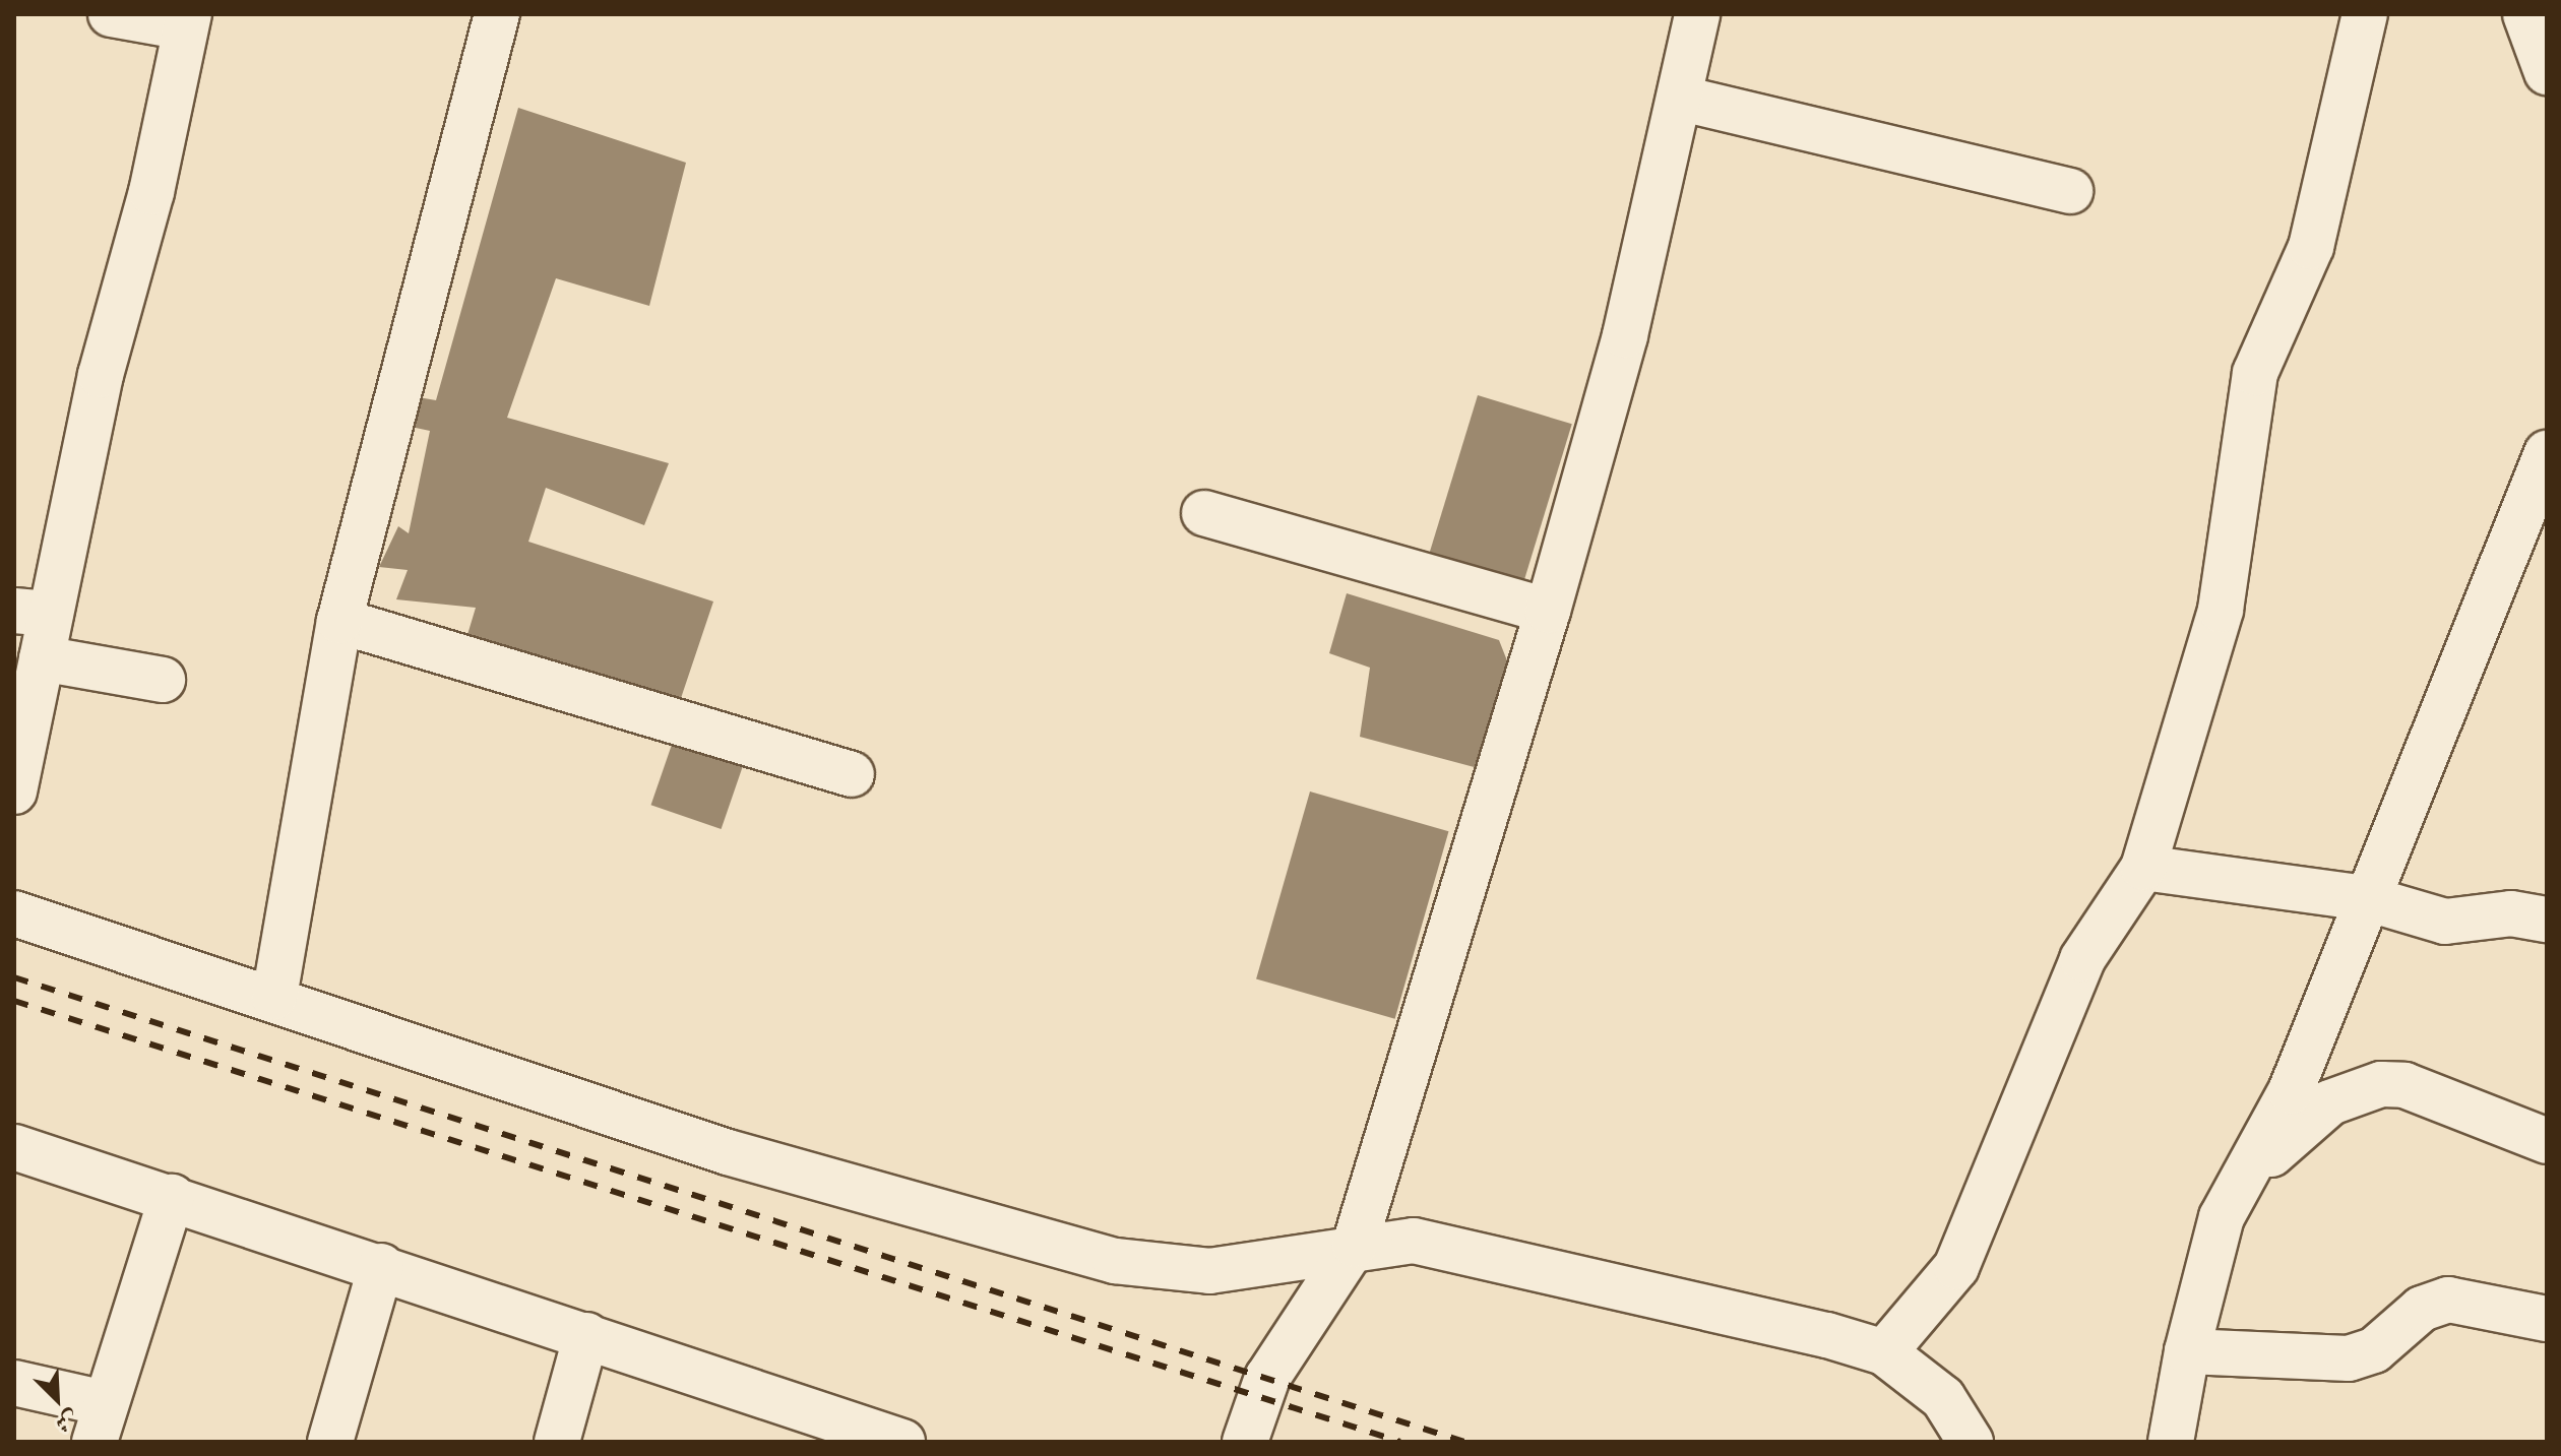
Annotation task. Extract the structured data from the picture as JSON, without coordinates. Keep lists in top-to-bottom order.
{
  "north": "bottom right"
}
